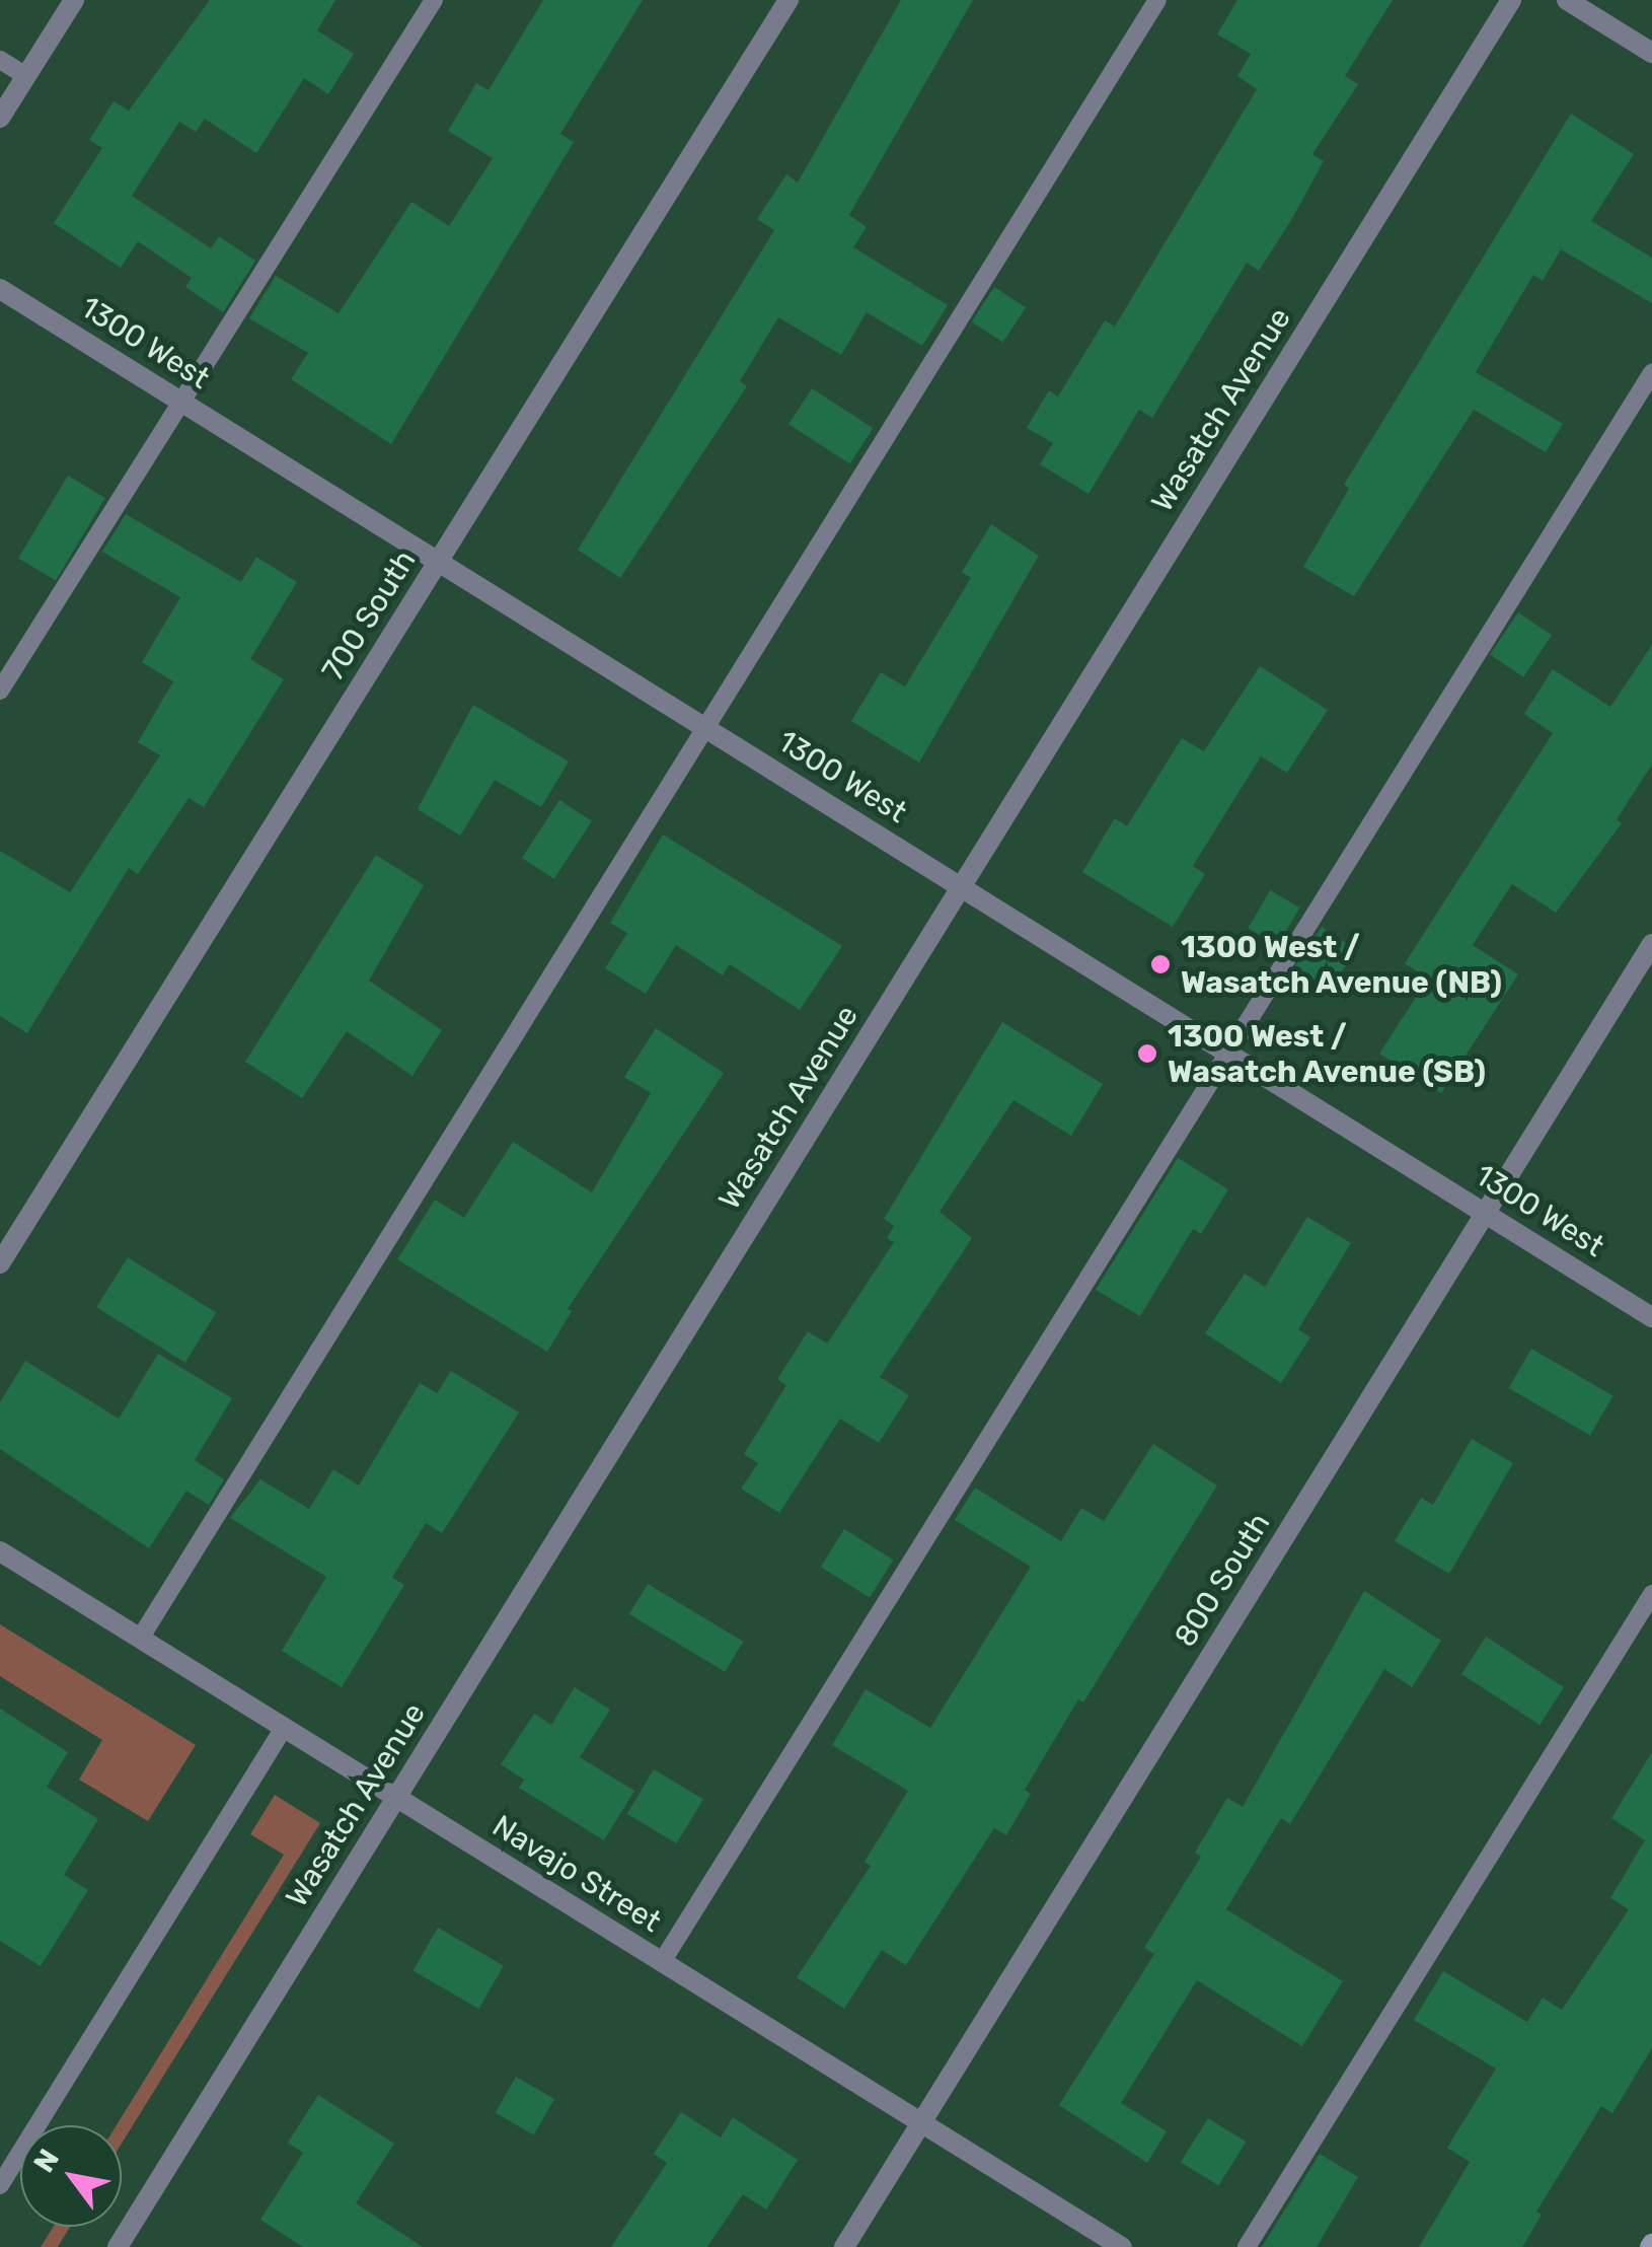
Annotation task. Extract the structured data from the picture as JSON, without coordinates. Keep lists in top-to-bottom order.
{
  "streets": {
    "street": [
      "1300 West",
      "Wasatch Avenue",
      "700 South",
      "800 South",
      "Navajo Street"
    ]
  },
  "crossings": [
    ["1300 West", "Wasatch Avenue"],
    ["1300 West", "700 South"],
    ["1300 West", "800 South"],
    ["Wasatch Avenue", "Navajo Street"],
    ["800 South", "Navajo Street"]
  ],
  "places": ["1300 West / Wasatch Avenue (NB)", "1300 West / Wasatch Avenue (SB)"],
  "north": "top left"
}
